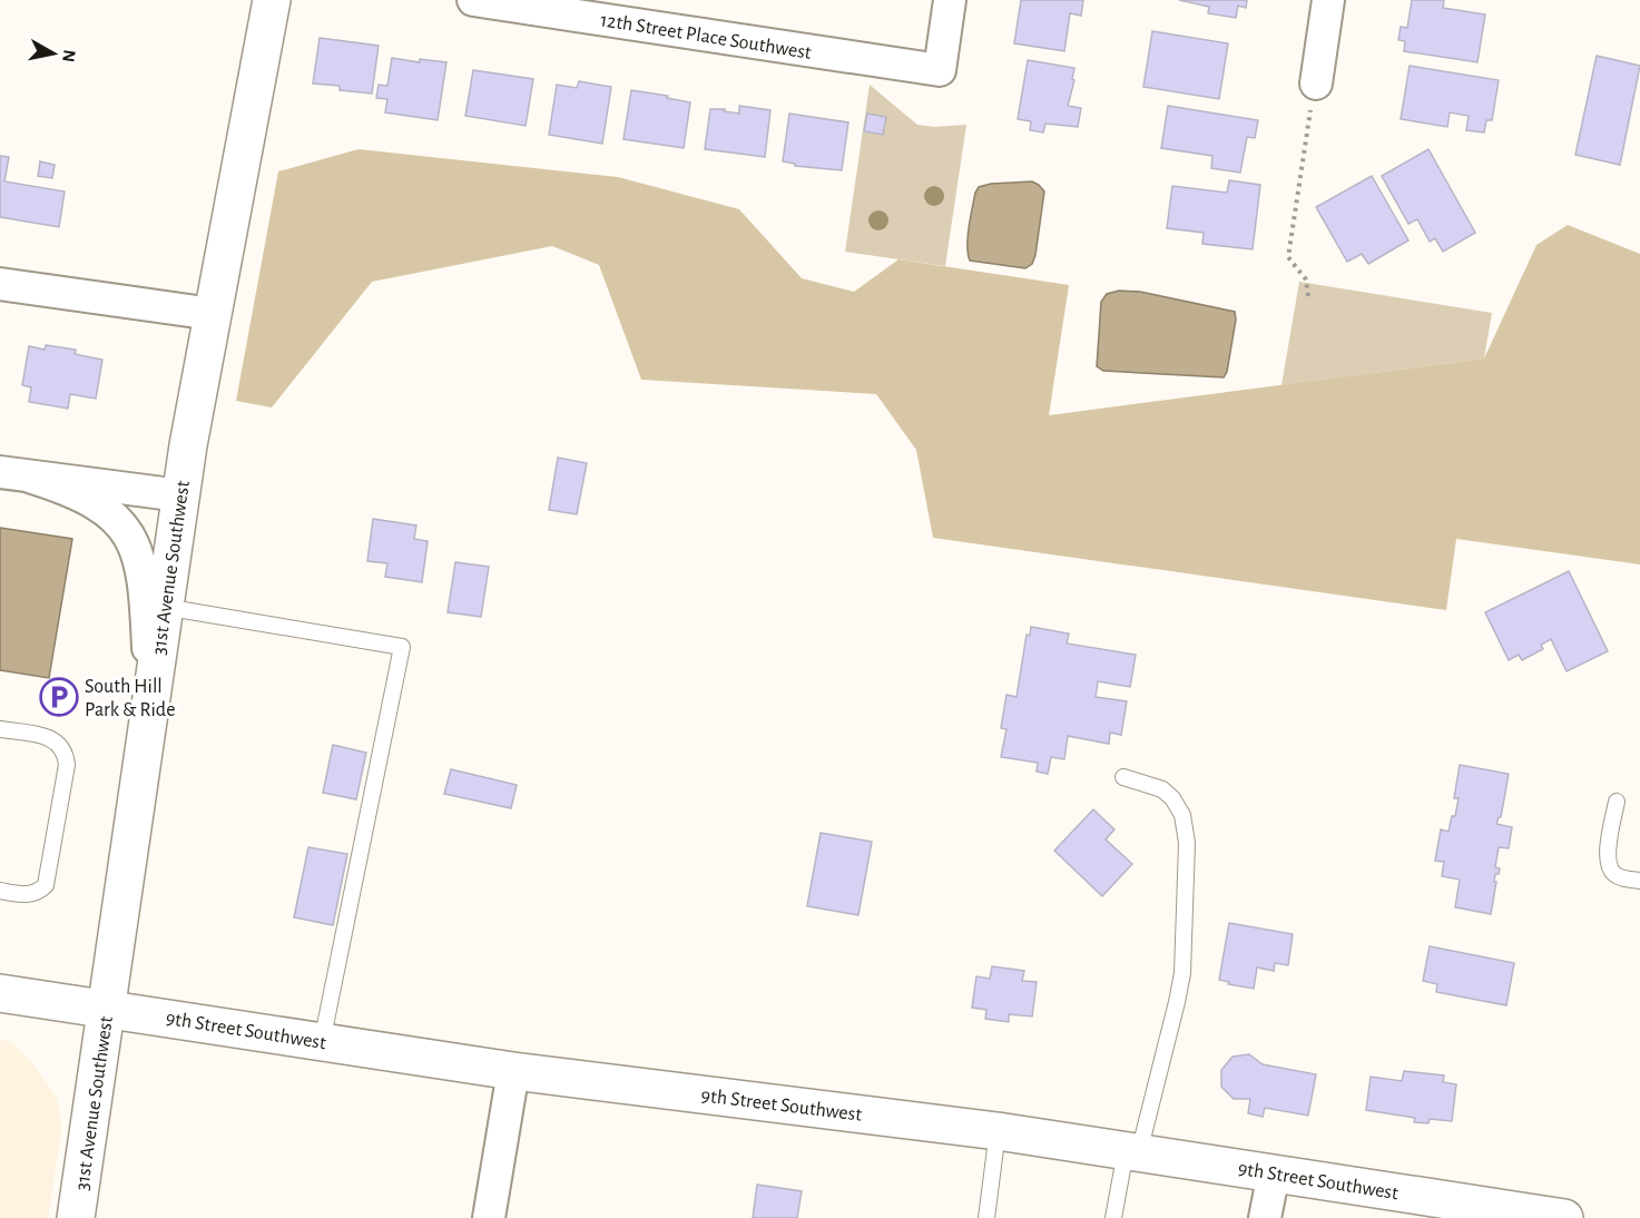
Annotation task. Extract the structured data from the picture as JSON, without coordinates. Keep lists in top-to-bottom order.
{
  "streets": {
    "main road": ["31st Avenue Southwest", "9th Street Southwest"],
    "street": ["12th Street Place Southwest"]
  },
  "crossings": [
    ["31st Avenue Southwest", "9th Street Southwest"]
  ],
  "places": {
    "parking": ["South Hill Park & Ride"]
  },
  "north": "right"
}
